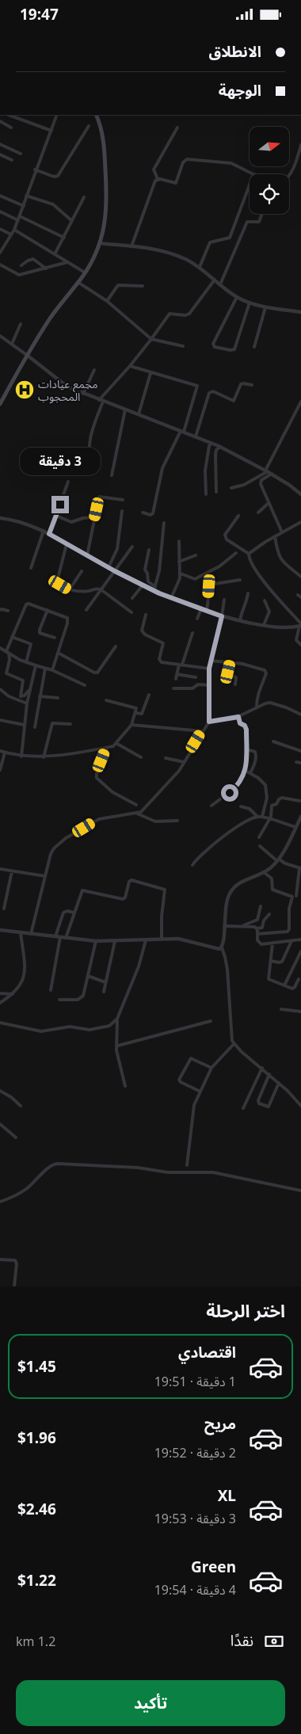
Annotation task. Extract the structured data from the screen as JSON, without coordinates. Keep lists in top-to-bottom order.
{
  "places": {
    "hospital": ["مجمع عيادات المحجوب"]
  },
  "north": "right",
  "page": {
    "status": "19:47",
    "banner": ["الانطلاق", "الوجهة"],
    "bubble": "3 دقيقة",
    "heading": "اختر الرحلة",
    "list": [
      {
        "name": "اقتصادي",
        "note": "1 دقيقة · 19:51",
        "value": "$1.45"
      },
      {
        "name": "مريح",
        "note": "2 دقيقة · 19:52",
        "value": "$1.96"
      },
      {
        "name": "XL",
        "note": "3 دقيقة · 19:53",
        "value": "$2.46"
      },
      {
        "name": "Green",
        "note": "4 دقيقة · 19:54",
        "value": "$1.22"
      }
    ],
    "pay": ["نقدًا", "1.2 km"],
    "buttons": "تأكيد"
  }
}
